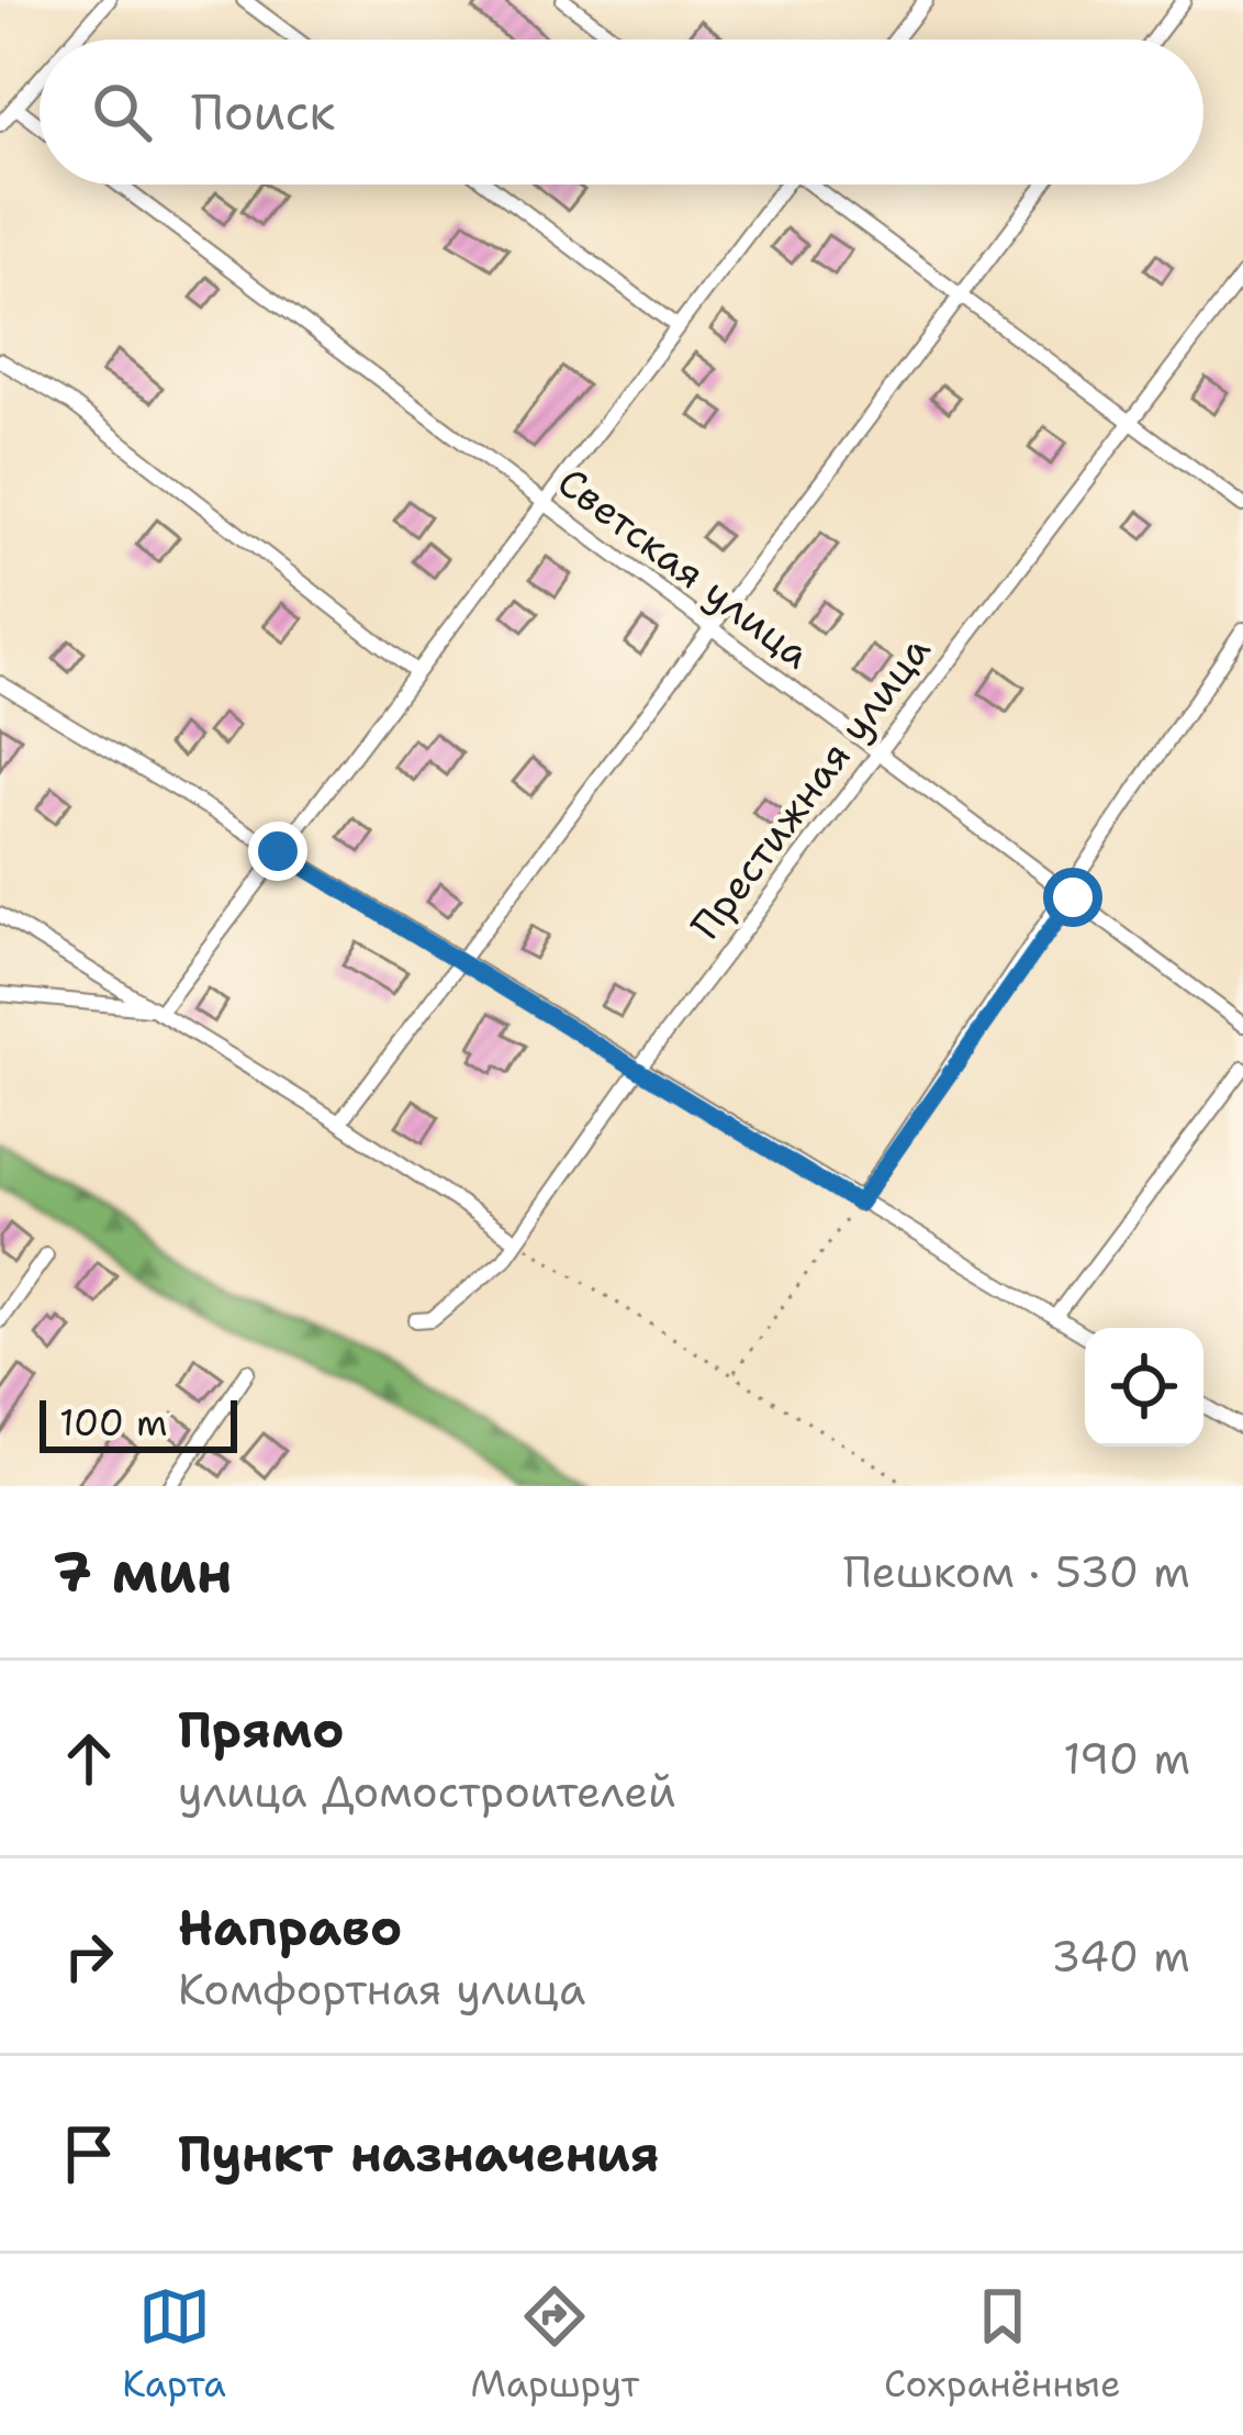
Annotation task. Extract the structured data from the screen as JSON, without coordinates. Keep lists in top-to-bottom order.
{
  "streets": {
    "street": ["Светская улица", "Престижная улица"]
  },
  "crossings": [
    ["Светская улица", "Престижная улица"]
  ],
  "scale_bar": "100 m",
  "page": {
    "search": "Поиск",
    "scale": "100 m",
    "heading": ["7 мин", "Пешком · 530 m"],
    "list": [
      ["Прямо", "улица Домостроителей", "190 m"],
      ["Направо", "Комфортная улица", "340 m"],
      "Пункт назначения"
    ],
    "nav": ["Карта", "Маршрут", "Сохранённые"]
  }
}
